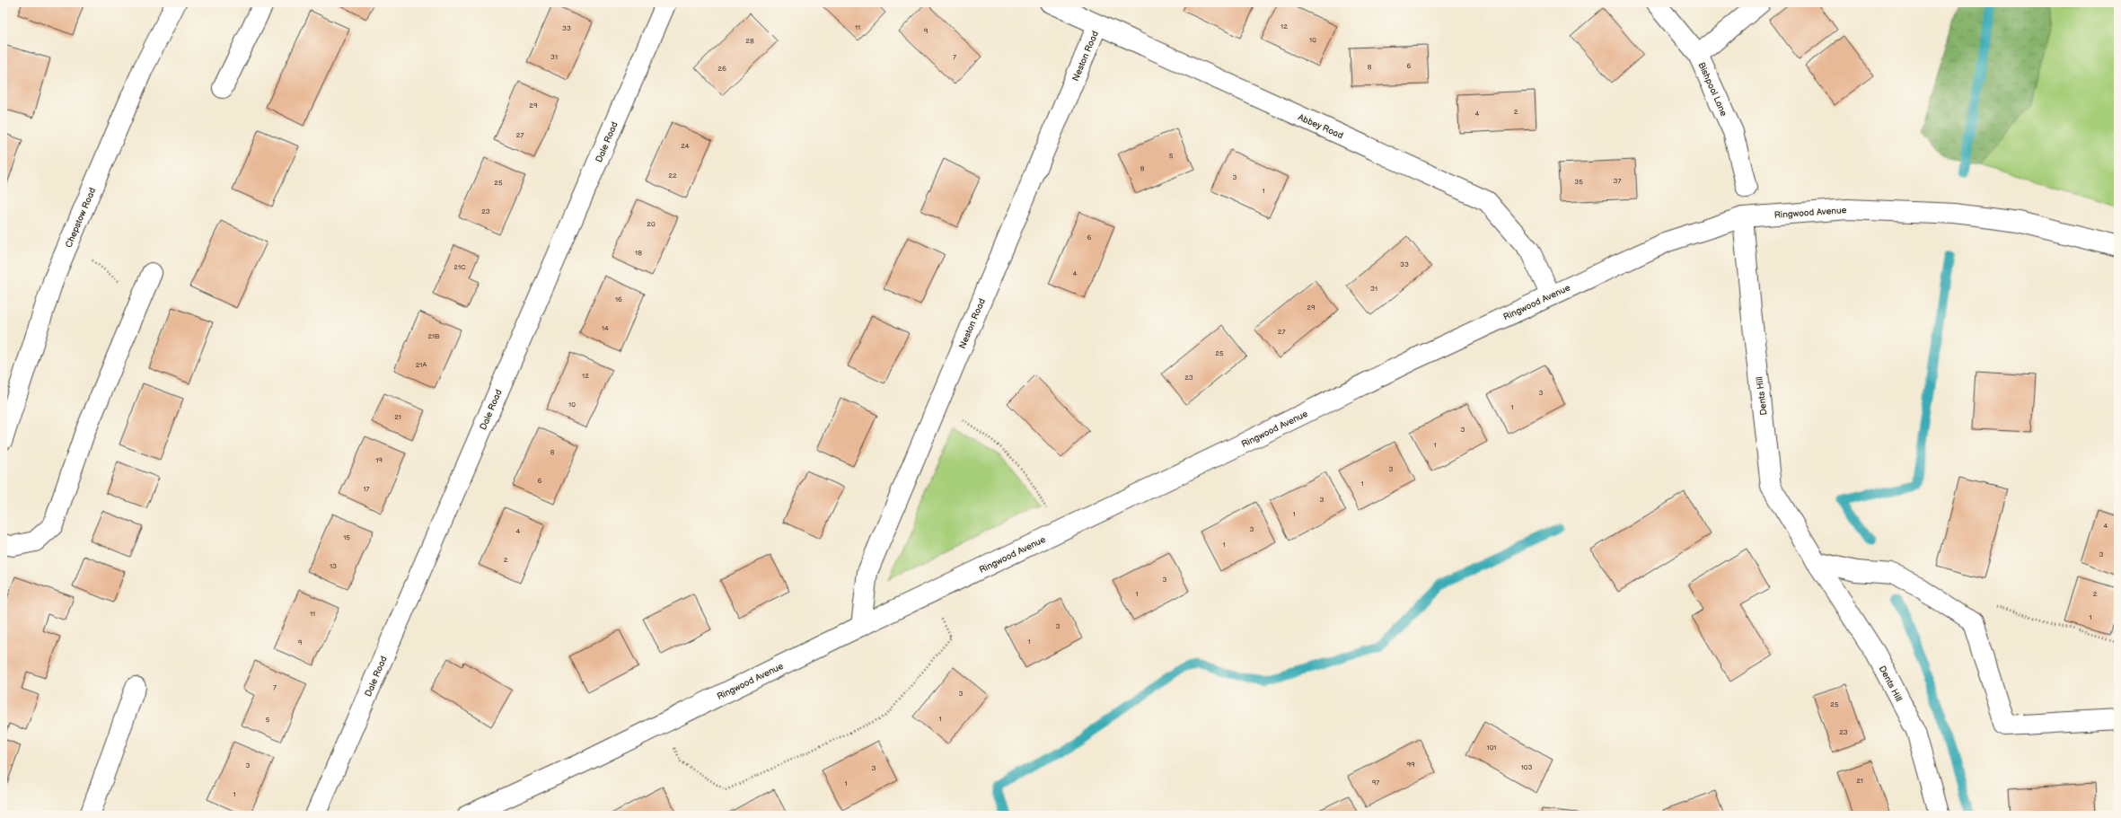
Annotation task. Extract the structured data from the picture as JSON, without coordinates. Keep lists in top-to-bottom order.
{
  "streets": {
    "street": [
      "Neston Road",
      "Bishpool Lane",
      "Abbey Road",
      "Dale Road",
      "Ringwood Avenue",
      "Chepstow Road",
      "Dents Hill"
    ]
  },
  "crossings": [
    ["Neston Road", "Abbey Road"],
    ["Neston Road", "Ringwood Avenue"],
    ["Abbey Road", "Ringwood Avenue"],
    ["Ringwood Avenue", "Dents Hill"]
  ],
  "house_numbers": [
    "12",
    "11",
    "33",
    "9",
    "10",
    "28",
    "31",
    "7",
    "6",
    "8",
    "26",
    "29",
    "2",
    "4",
    "27",
    "24",
    "5",
    "8",
    "22",
    "3",
    "37",
    "35",
    "25",
    "1",
    "23",
    "20",
    "6",
    "18",
    "33",
    "21C",
    "4",
    "31",
    "16",
    "29",
    "14",
    "27",
    "21B",
    "25",
    "21A",
    "12",
    "23",
    "3",
    "10",
    "1",
    "21",
    "3",
    "1",
    "8",
    "19",
    "3",
    "6",
    "1",
    "17",
    "3",
    "1",
    "4",
    "3",
    "4",
    "15",
    "1",
    "3",
    "2",
    "13",
    "3",
    "1",
    "2",
    "11",
    "1",
    "3",
    "1",
    "9",
    "7",
    "3",
    "25",
    "1",
    "5",
    "23",
    "101",
    "99",
    "3",
    "103",
    "3",
    "21",
    "97",
    "1",
    "1"
  ]
}
